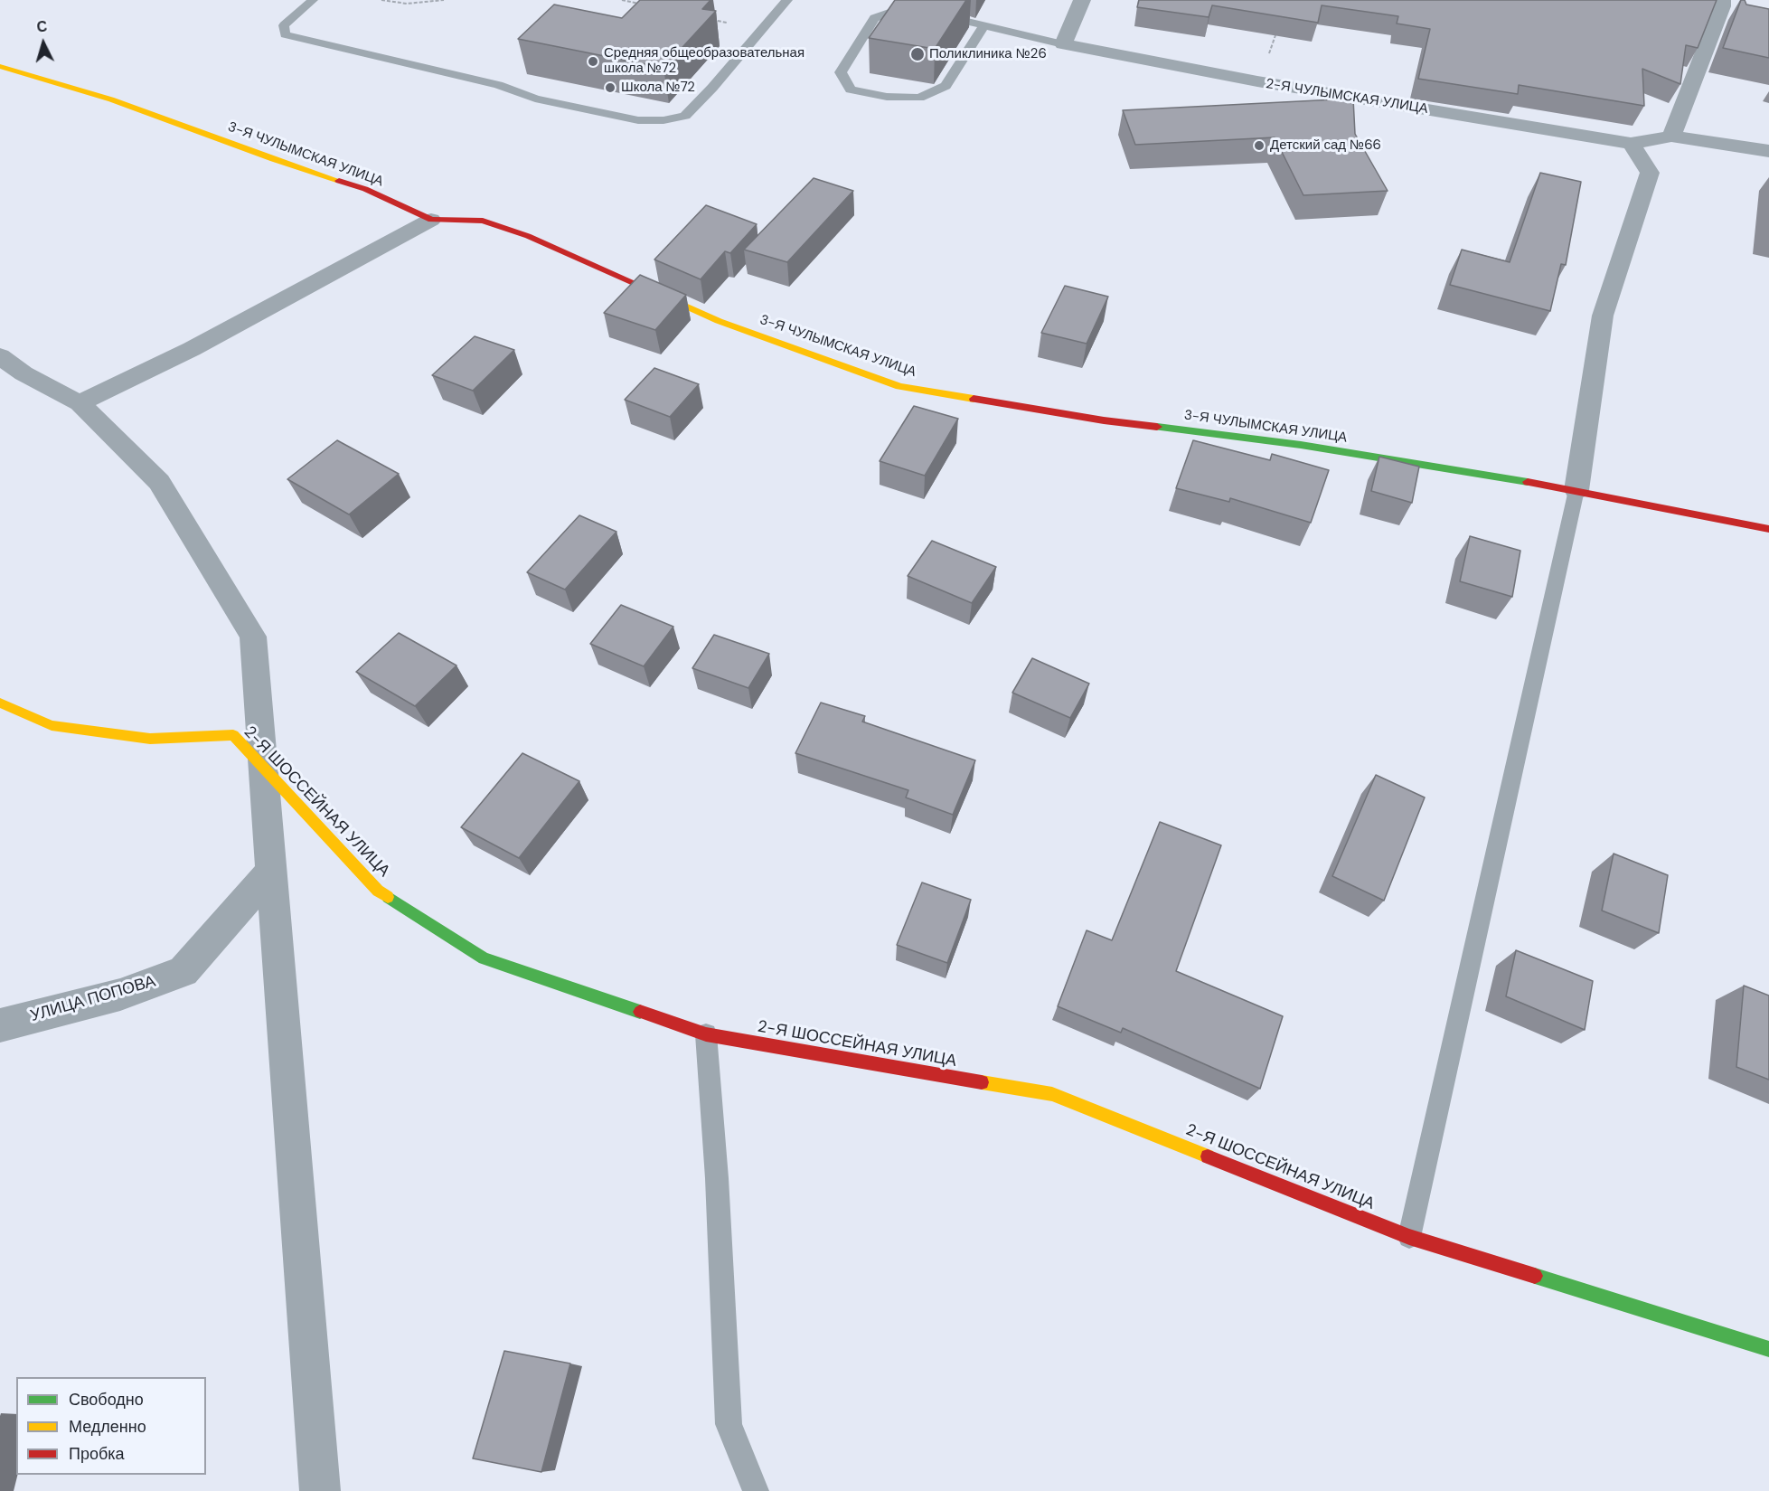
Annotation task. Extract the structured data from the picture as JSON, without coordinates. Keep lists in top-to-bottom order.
{
  "streets": {
    "street": [
      "2-Я ЧУЛЫМСКАЯ УЛИЦА",
      "3-Я ЧУЛЫМСКАЯ УЛИЦА",
      "2-Я ШОССЕЙНАЯ УЛИЦА",
      "УЛИЦА ПОПОВА"
    ]
  },
  "places": [
    "Поликлиника №26",
    "Средняя общеобразовательная школа №72",
    "Школа №72",
    "Детский сад №66"
  ],
  "legend": ["Свободно", "Медленно", "Пробка"],
  "north": "top"
}
